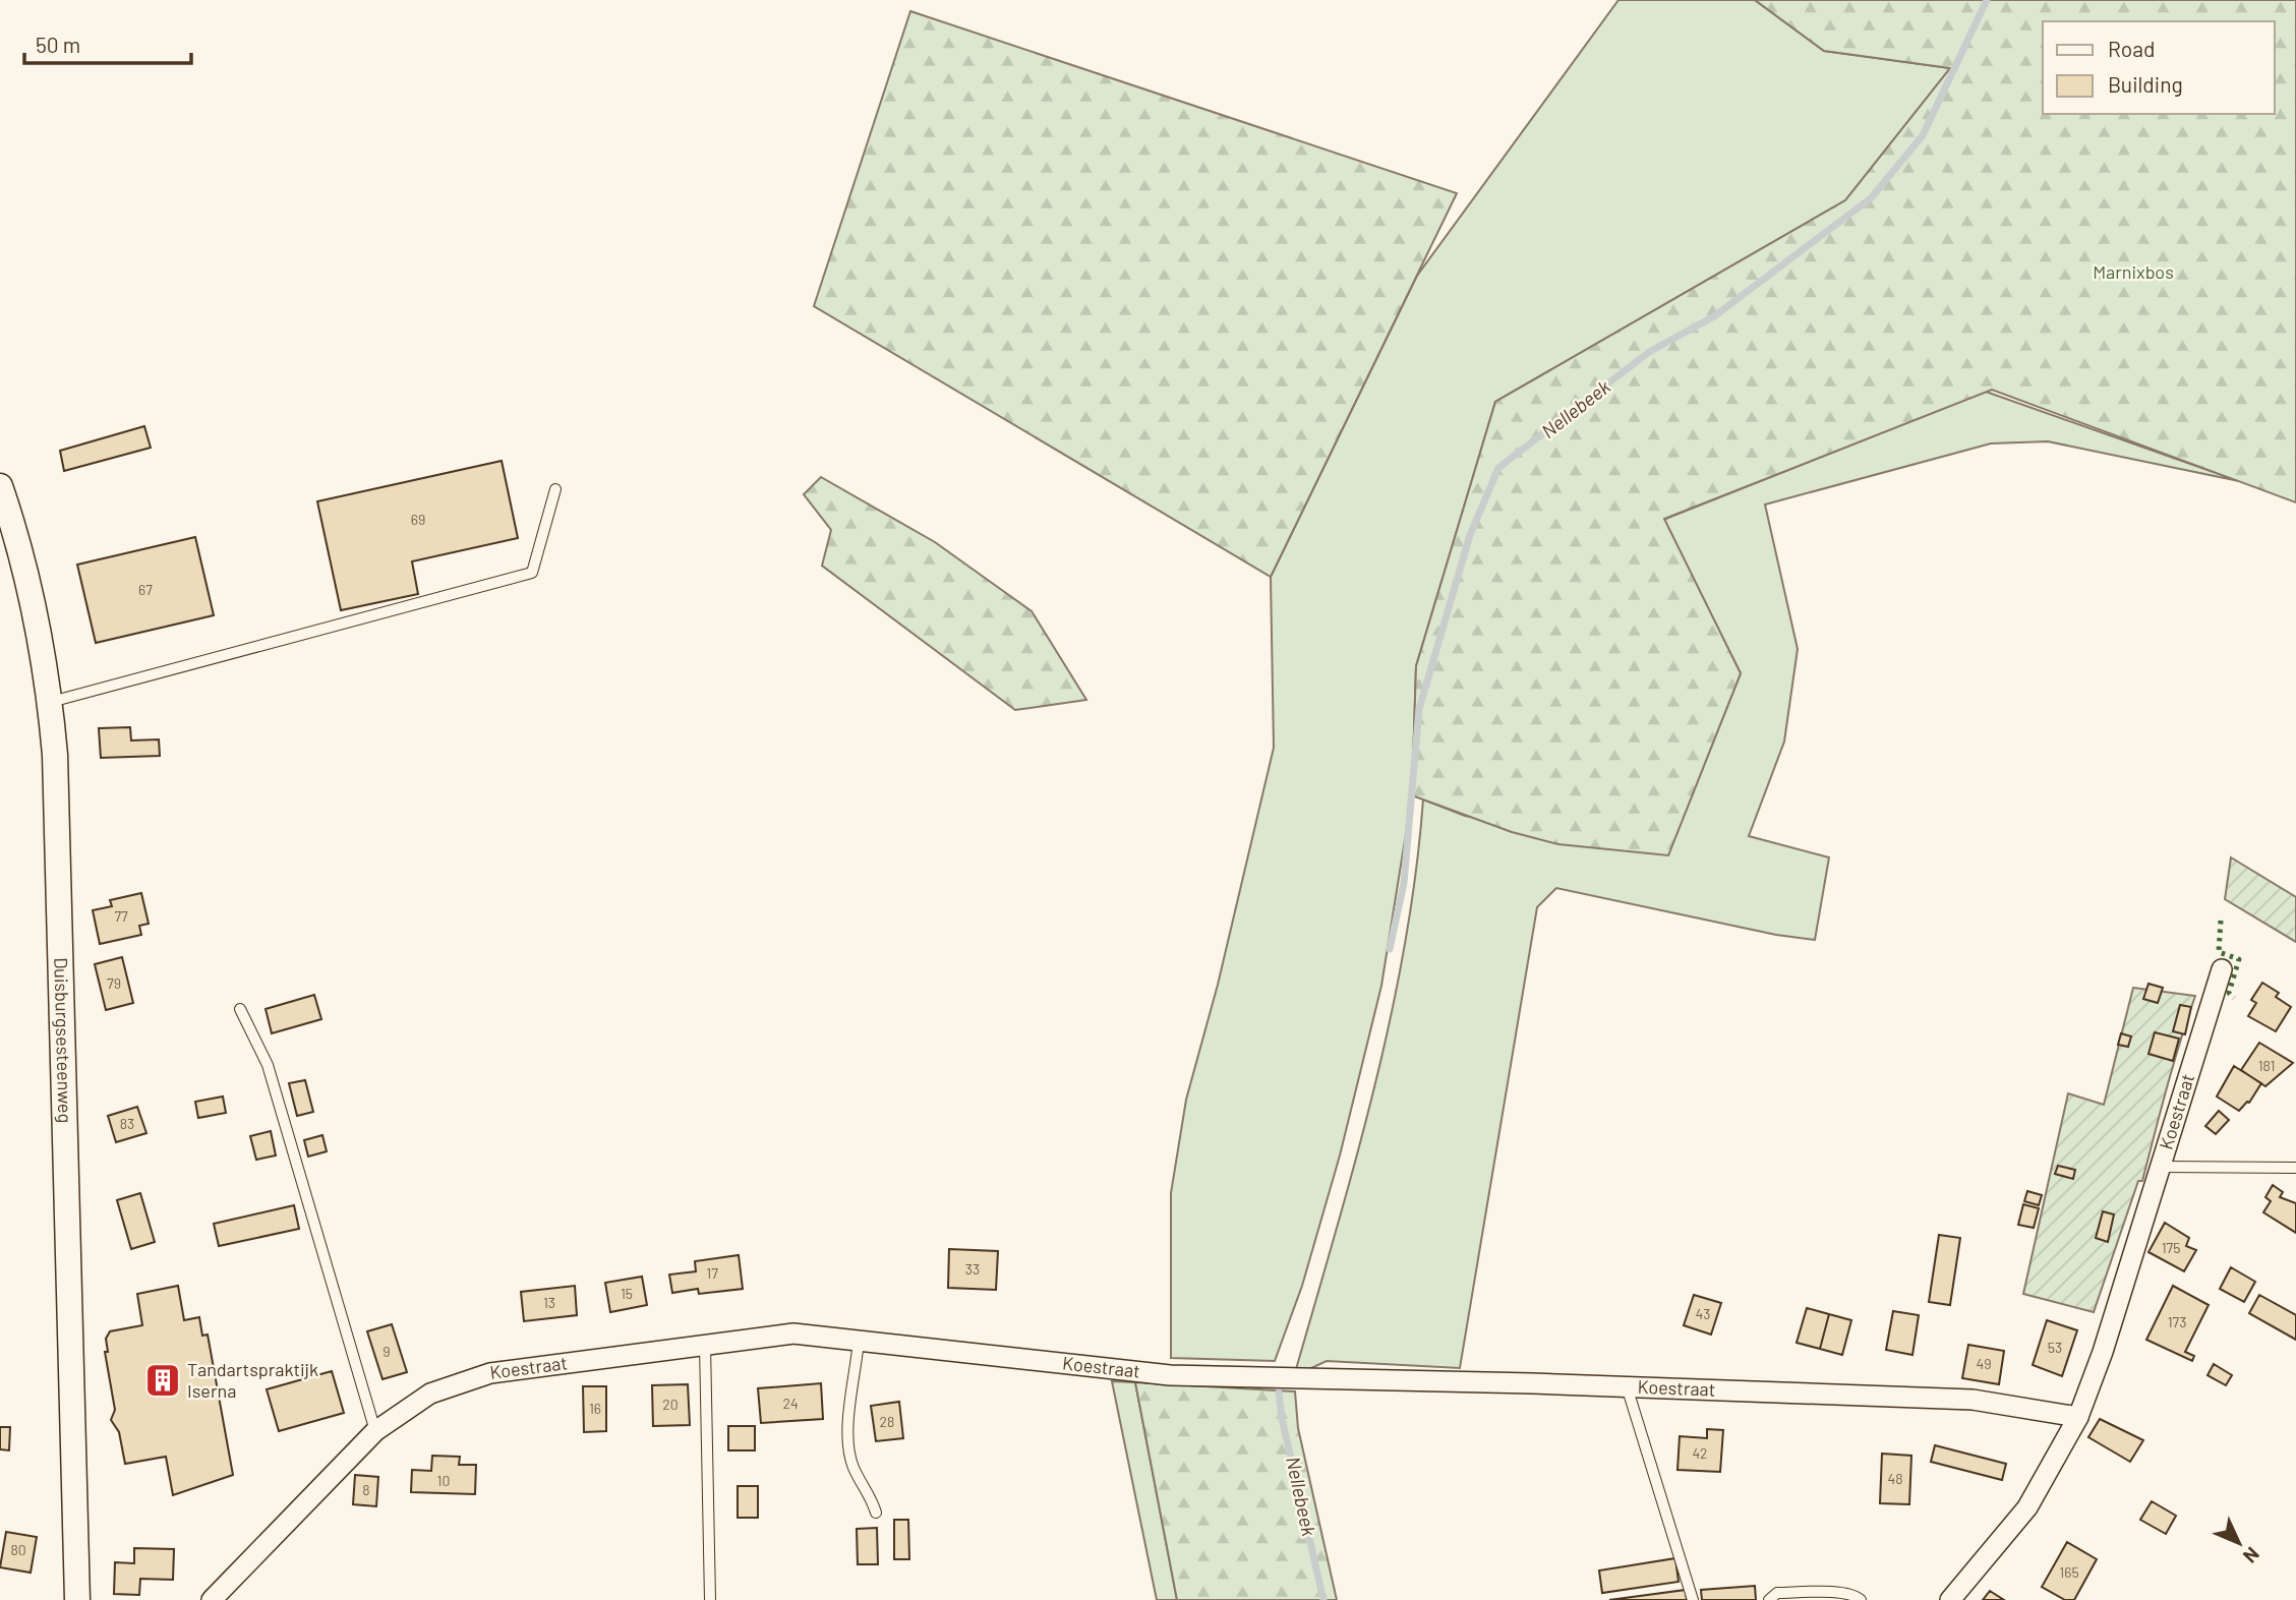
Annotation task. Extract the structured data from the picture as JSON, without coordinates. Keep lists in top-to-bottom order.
{
  "streets": {
    "street": ["Duisburgsesteenweg", "Koestraat"]
  },
  "water": ["Nellebeek"],
  "parks": ["Marnixbos"],
  "places": {
    "building": ["Tandartspraktijk Iserna"]
  },
  "house_numbers": [
    "69",
    "67",
    "77",
    "79",
    "181",
    "83",
    "175",
    "33",
    "17",
    "15",
    "13",
    "43",
    "173",
    "53",
    "9",
    "49",
    "24",
    "20",
    "16",
    "28",
    "42",
    "48",
    "10",
    "8",
    "80",
    "165"
  ],
  "legend": ["Road", "Building"],
  "scale_bar": "50 m",
  "north": "bottom right"
}
